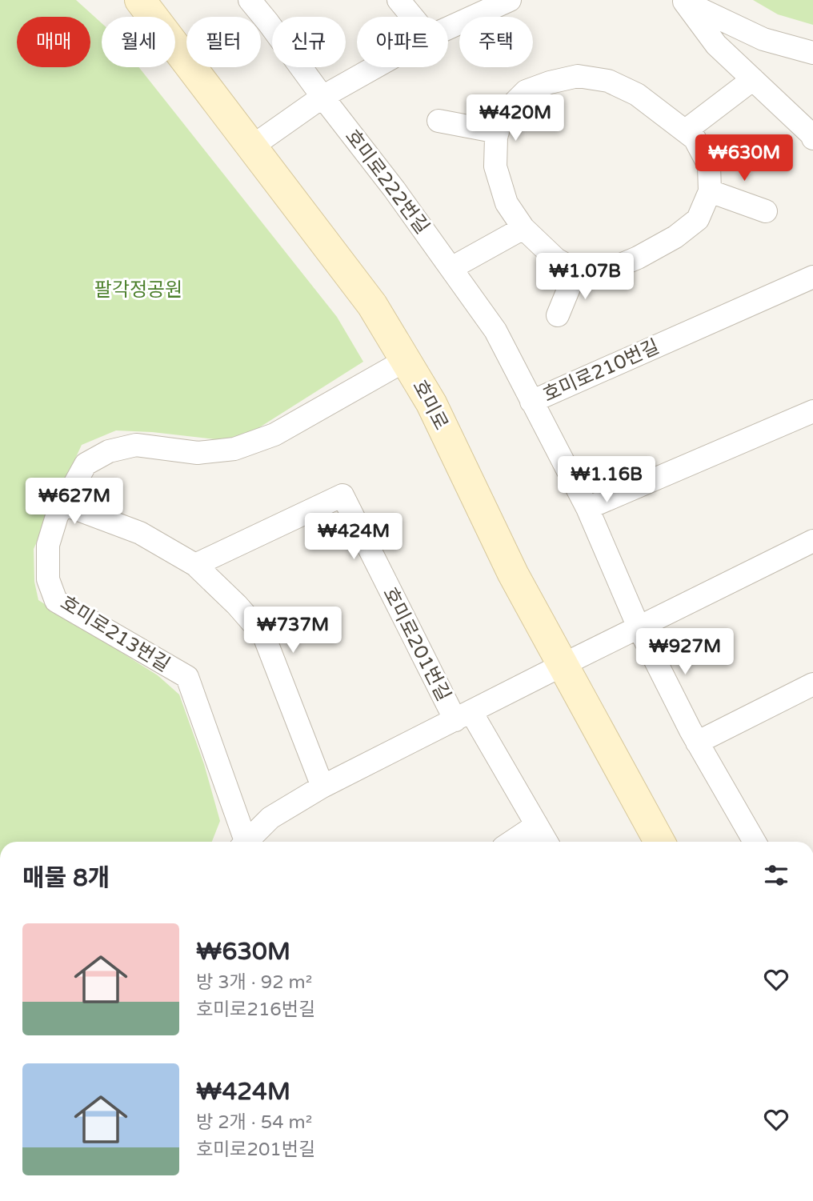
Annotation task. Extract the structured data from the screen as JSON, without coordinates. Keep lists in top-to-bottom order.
{
  "streets": {
    "street": [
      "호미로222번길",
      "호미로210번길",
      "호미로",
      "호미로213번길",
      "호미로201번길"
    ]
  },
  "crossings": [
    ["호미로222번길", "호미로210번길"],
    ["호미로", "호미로213번길"],
    ["호미로", "호미로201번길"]
  ],
  "parks": ["팔각정공원"],
  "page": {
    "chip": [
      "매매",
      "월세",
      "필터",
      "신규",
      "아파트",
      "주택"
    ],
    "price": [
      "₩420M",
      "₩630M",
      "₩1.07B",
      "₩1.16B",
      "₩627M",
      "₩424M",
      "₩737M",
      "₩927M"
    ],
    "heading": "매물 8개",
    "list": [
      {
        "name": "₩630M",
        "note": "방 3개 · 92 m² · 호미로216번길"
      },
      {
        "name": "₩424M",
        "note": "방 2개 · 54 m² · 호미로201번길"
      }
    ]
  }
}
